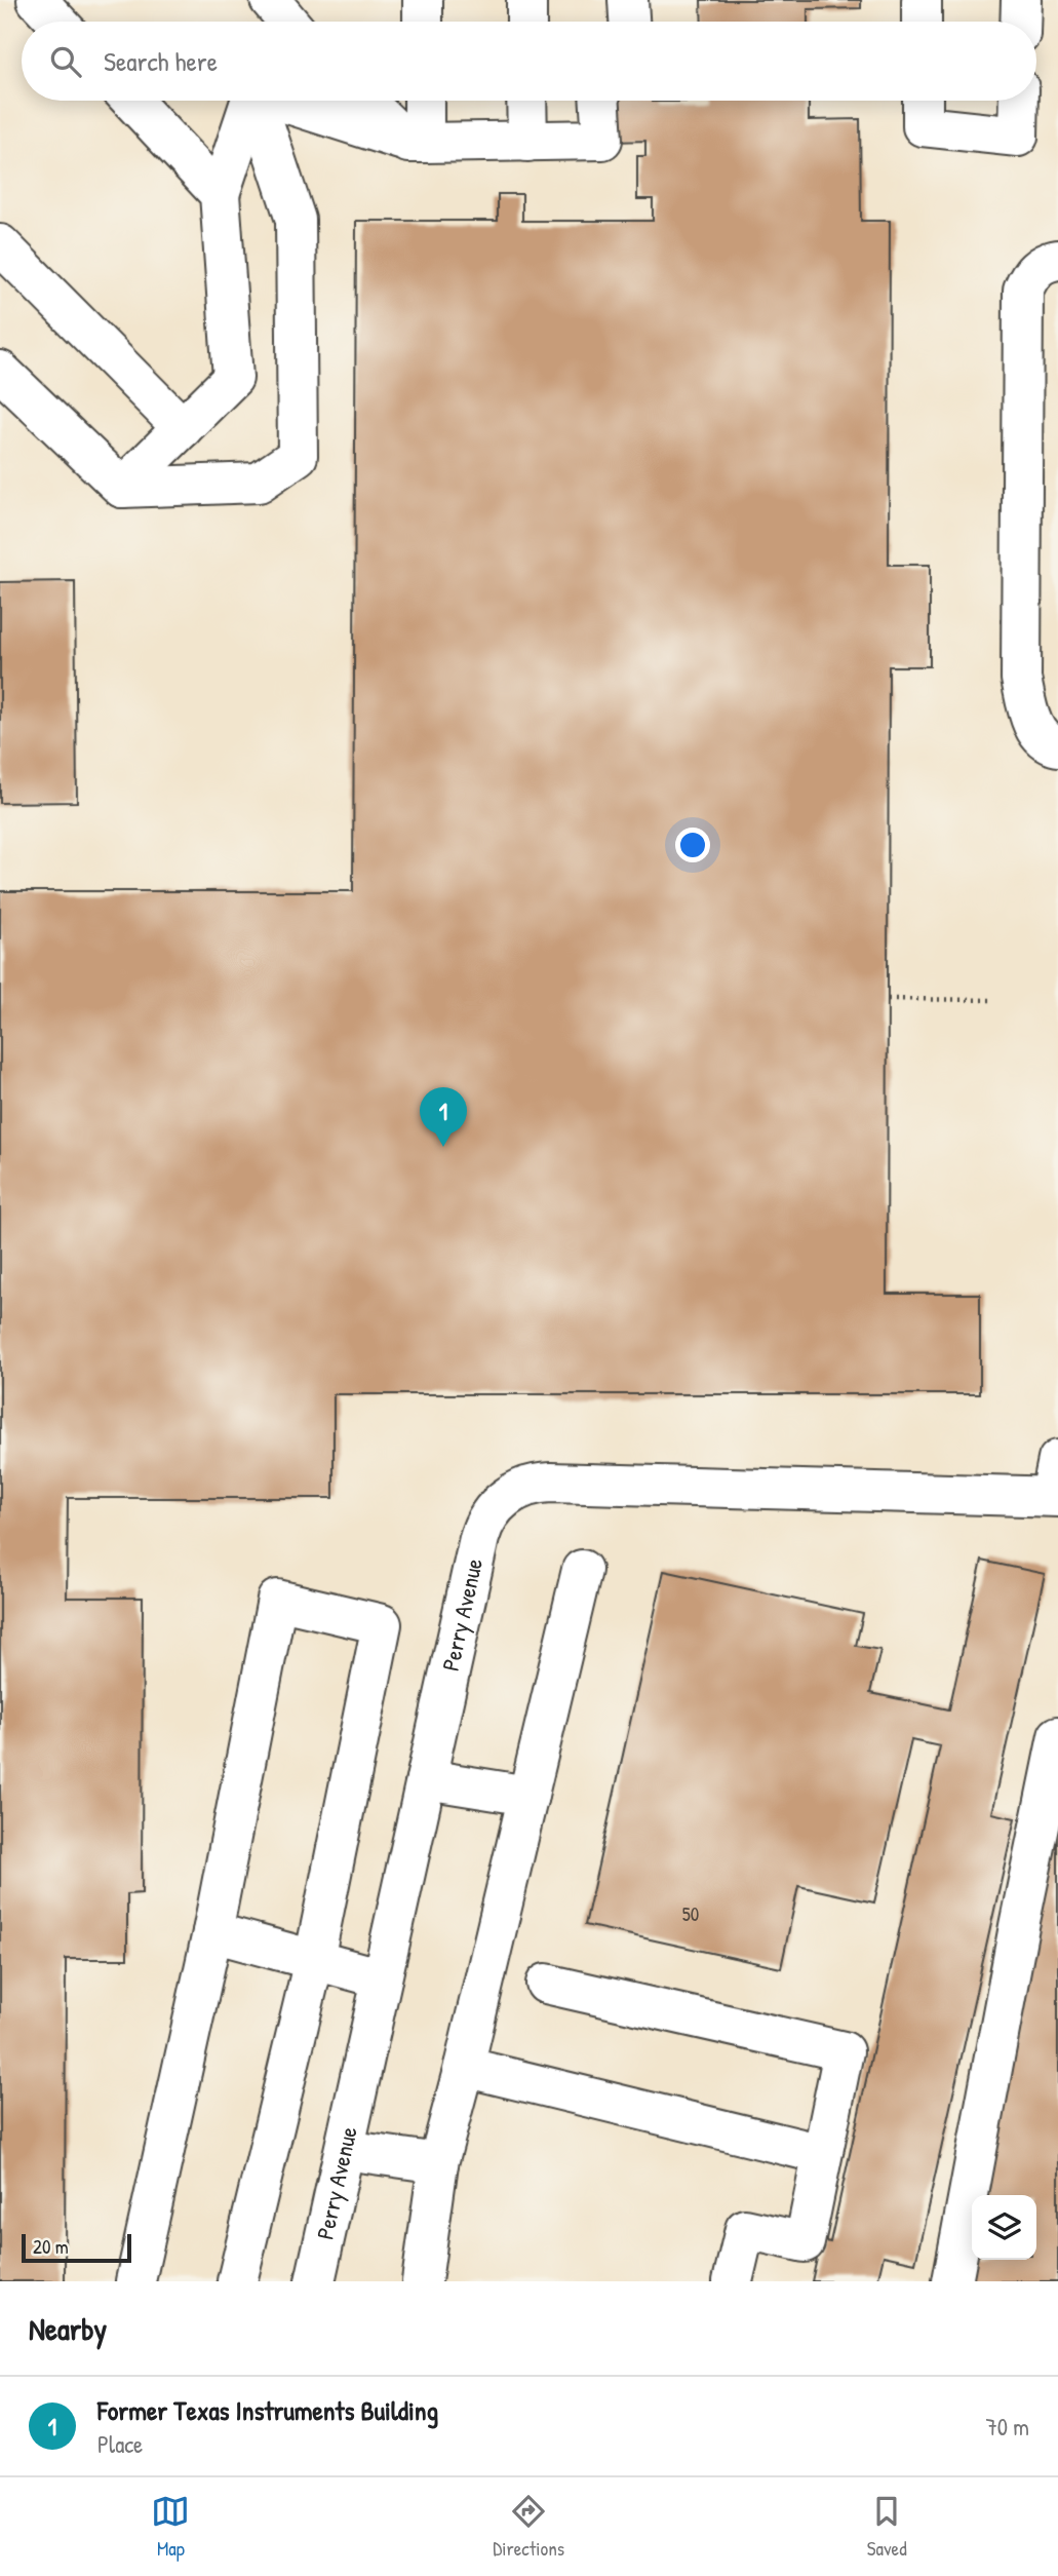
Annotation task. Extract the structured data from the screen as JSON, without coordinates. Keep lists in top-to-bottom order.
{
  "streets": {
    "street": ["Perry Avenue"]
  },
  "house_numbers": ["50"],
  "scale_bar": "20 m",
  "page": {
    "search": "Search here",
    "pins": "1",
    "scale": "20 m",
    "heading": "Nearby",
    "list": [
      {
        "mark": "1",
        "name": "Former Texas Instruments Building",
        "note": "Place",
        "value": "70 m"
      }
    ],
    "nav": ["Map", "Directions", "Saved"]
  }
}
